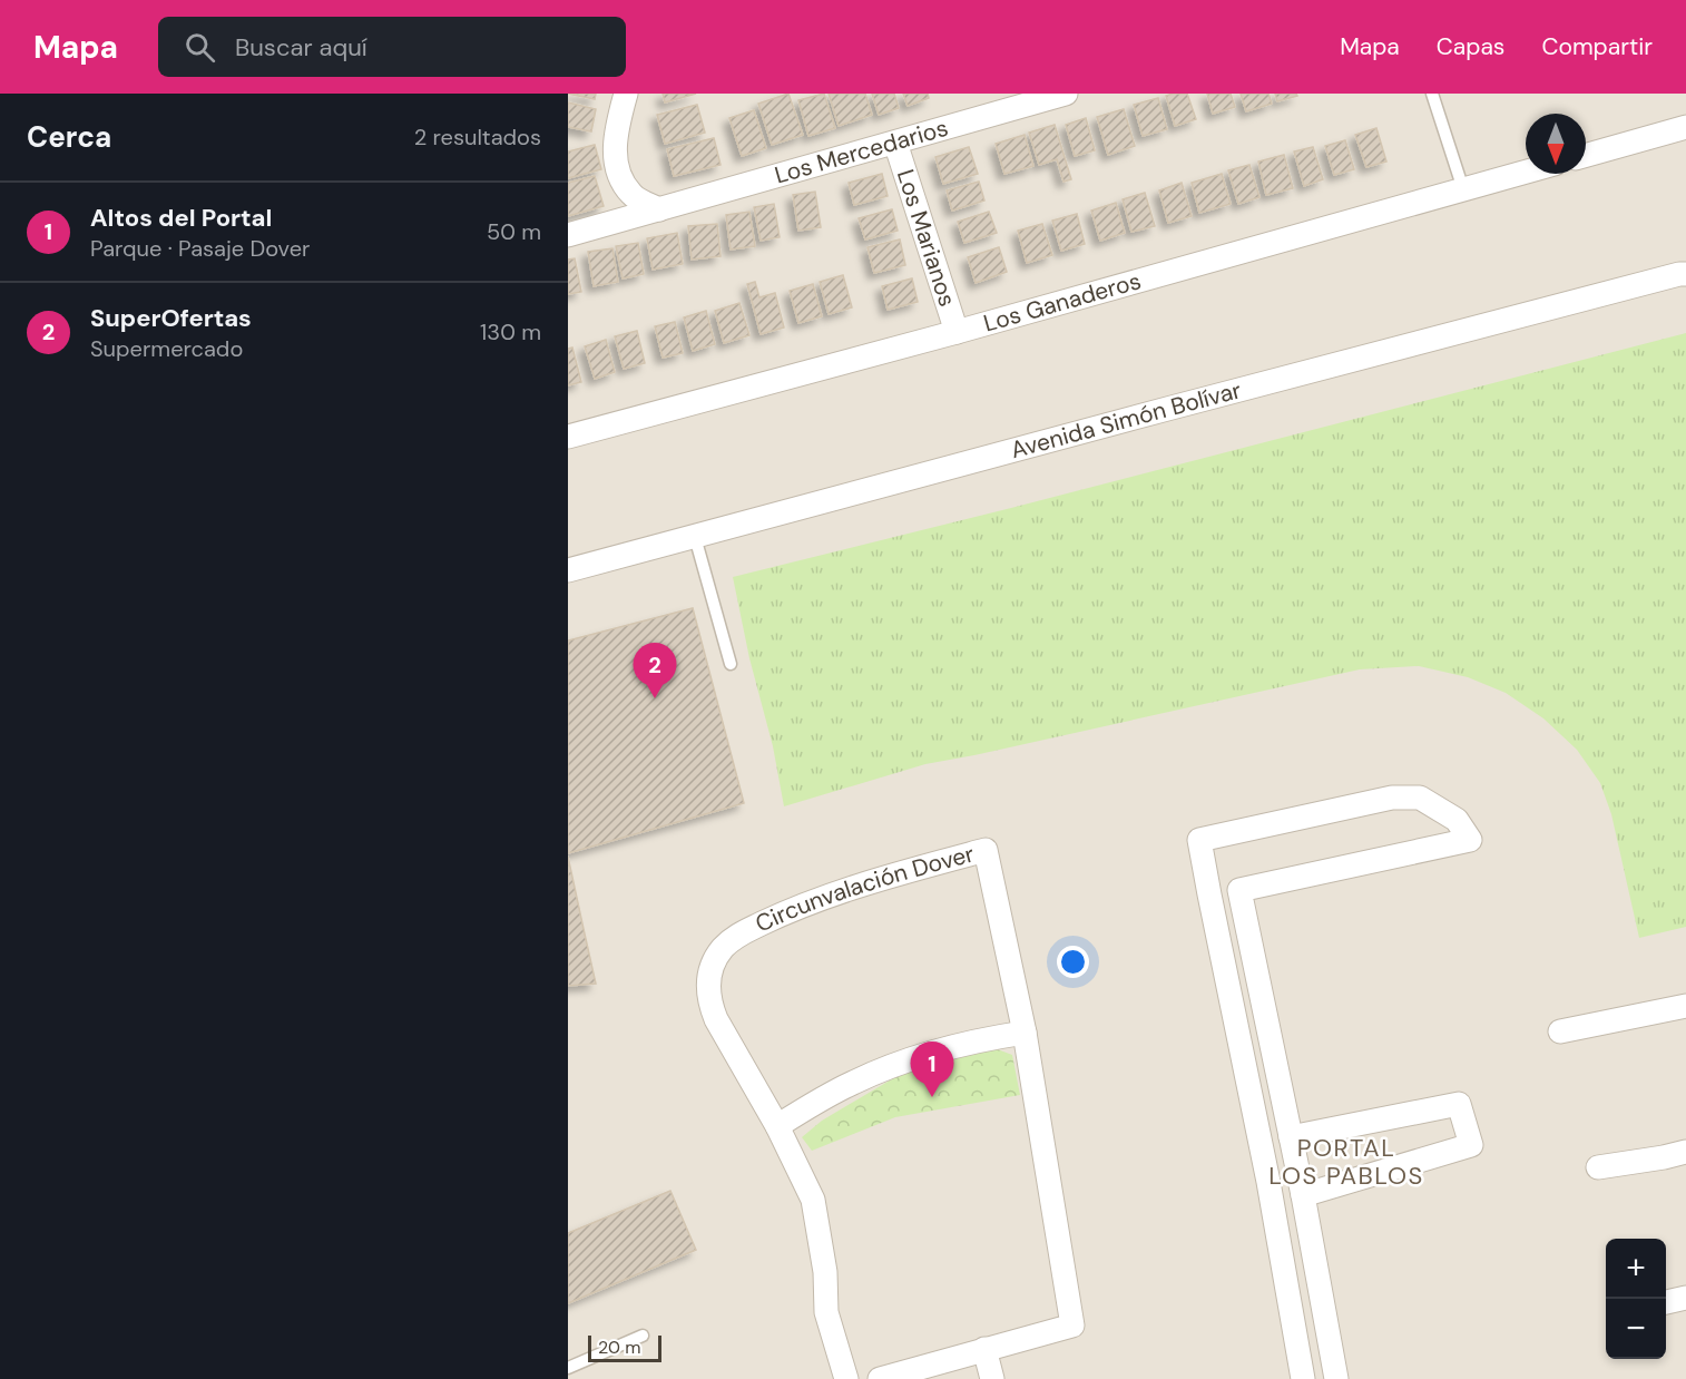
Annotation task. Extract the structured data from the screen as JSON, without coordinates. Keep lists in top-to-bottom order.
{
  "streets": {
    "street": [
      "Los Mercedarios",
      "Los Marianos",
      "Los Ganaderos",
      "Avenida Simón Bolívar",
      "Circunvalación Dover"
    ]
  },
  "crossings": [
    ["Los Mercedarios", "Los Marianos"],
    ["Los Marianos", "Los Ganaderos"]
  ],
  "districts": ["PORTAL LOS PABLOS"],
  "scale_bar": "20 m",
  "north": "bottom",
  "page": {
    "header": "Mapa",
    "search": "Buscar aquí",
    "nav": ["Mapa", "Capas", "Compartir"],
    "heading": ["Cerca", "2 resultados"],
    "list": [
      {
        "mark": "1",
        "name": "Altos del Portal",
        "note": "Parque · Pasaje Dover",
        "value": "50 m"
      },
      {
        "mark": "2",
        "name": "SuperOfertas",
        "note": "Supermercado",
        "value": "130 m"
      }
    ],
    "pins": ["2", "1"],
    "map_buttons": ["+", "−"],
    "scale": "20 m"
  }
}
